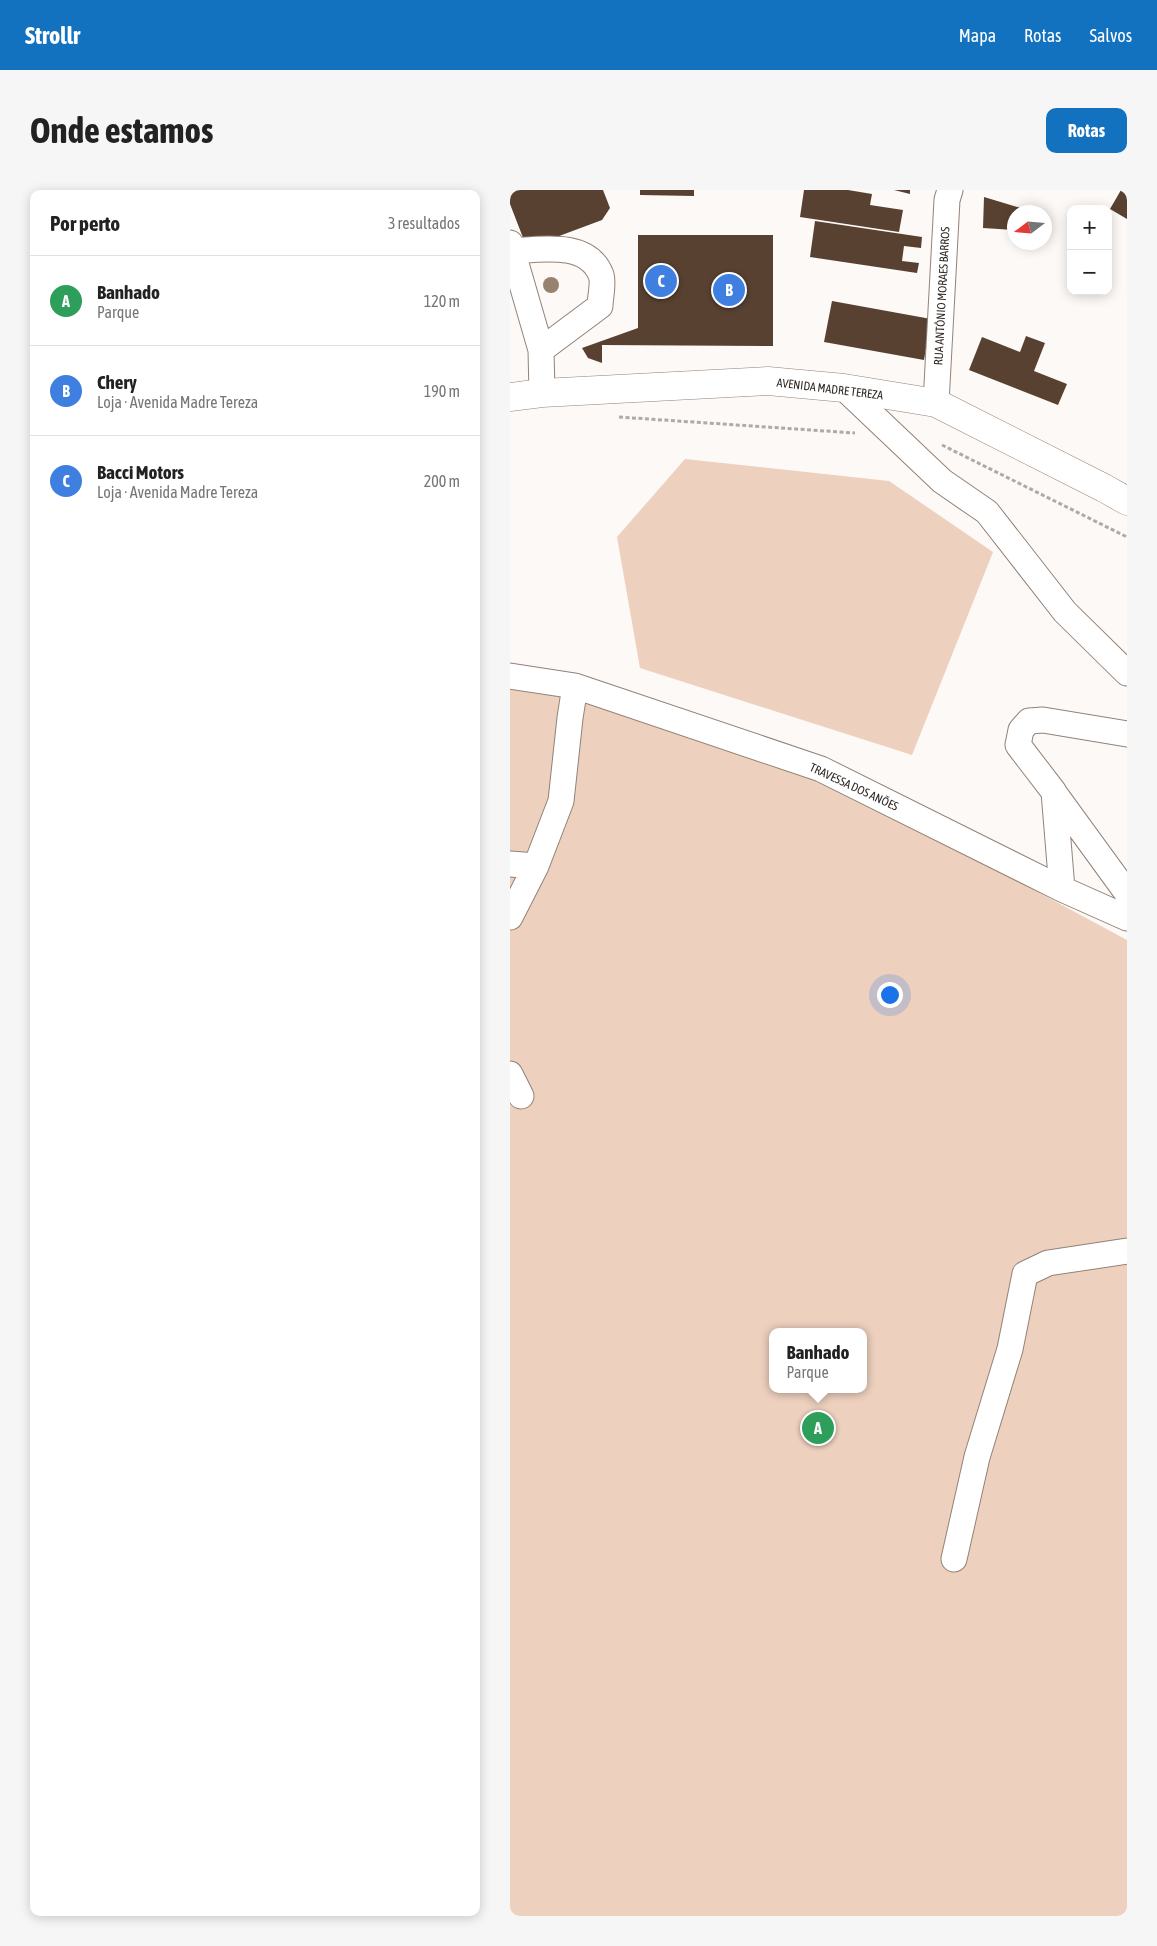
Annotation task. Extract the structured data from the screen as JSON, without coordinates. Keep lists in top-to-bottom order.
{
  "streets": {
    "main road": ["AVENIDA MADRE TEREZA"],
    "street": ["RUA ANTÔNIO MORAES BARROS", "TRAVESSA DOS ANÕES"]
  },
  "crossings": [
    ["RUA ANTÔNIO MORAES BARROS", "AVENIDA MADRE TEREZA"]
  ],
  "north": "left",
  "page": {
    "header": "Strollr",
    "nav": ["Mapa", "Rotas", "Salvos"],
    "buttons": "Rotas",
    "title": "Onde estamos",
    "heading": ["Por perto", "3 resultados"],
    "map_buttons": ["+", "−"],
    "list": [
      {
        "mark": "A",
        "name": "Banhado",
        "note": "Parque",
        "value": "120 m"
      },
      {
        "mark": "B",
        "name": "Chery",
        "note": "Loja · Avenida Madre Tereza",
        "value": "190 m"
      },
      {
        "mark": "C",
        "name": "Bacci Motors",
        "note": "Loja · Avenida Madre Tereza",
        "value": "200 m"
      }
    ],
    "pins": ["C", "B", "A"],
    "popup": ["Banhado", "Parque"]
  }
}
